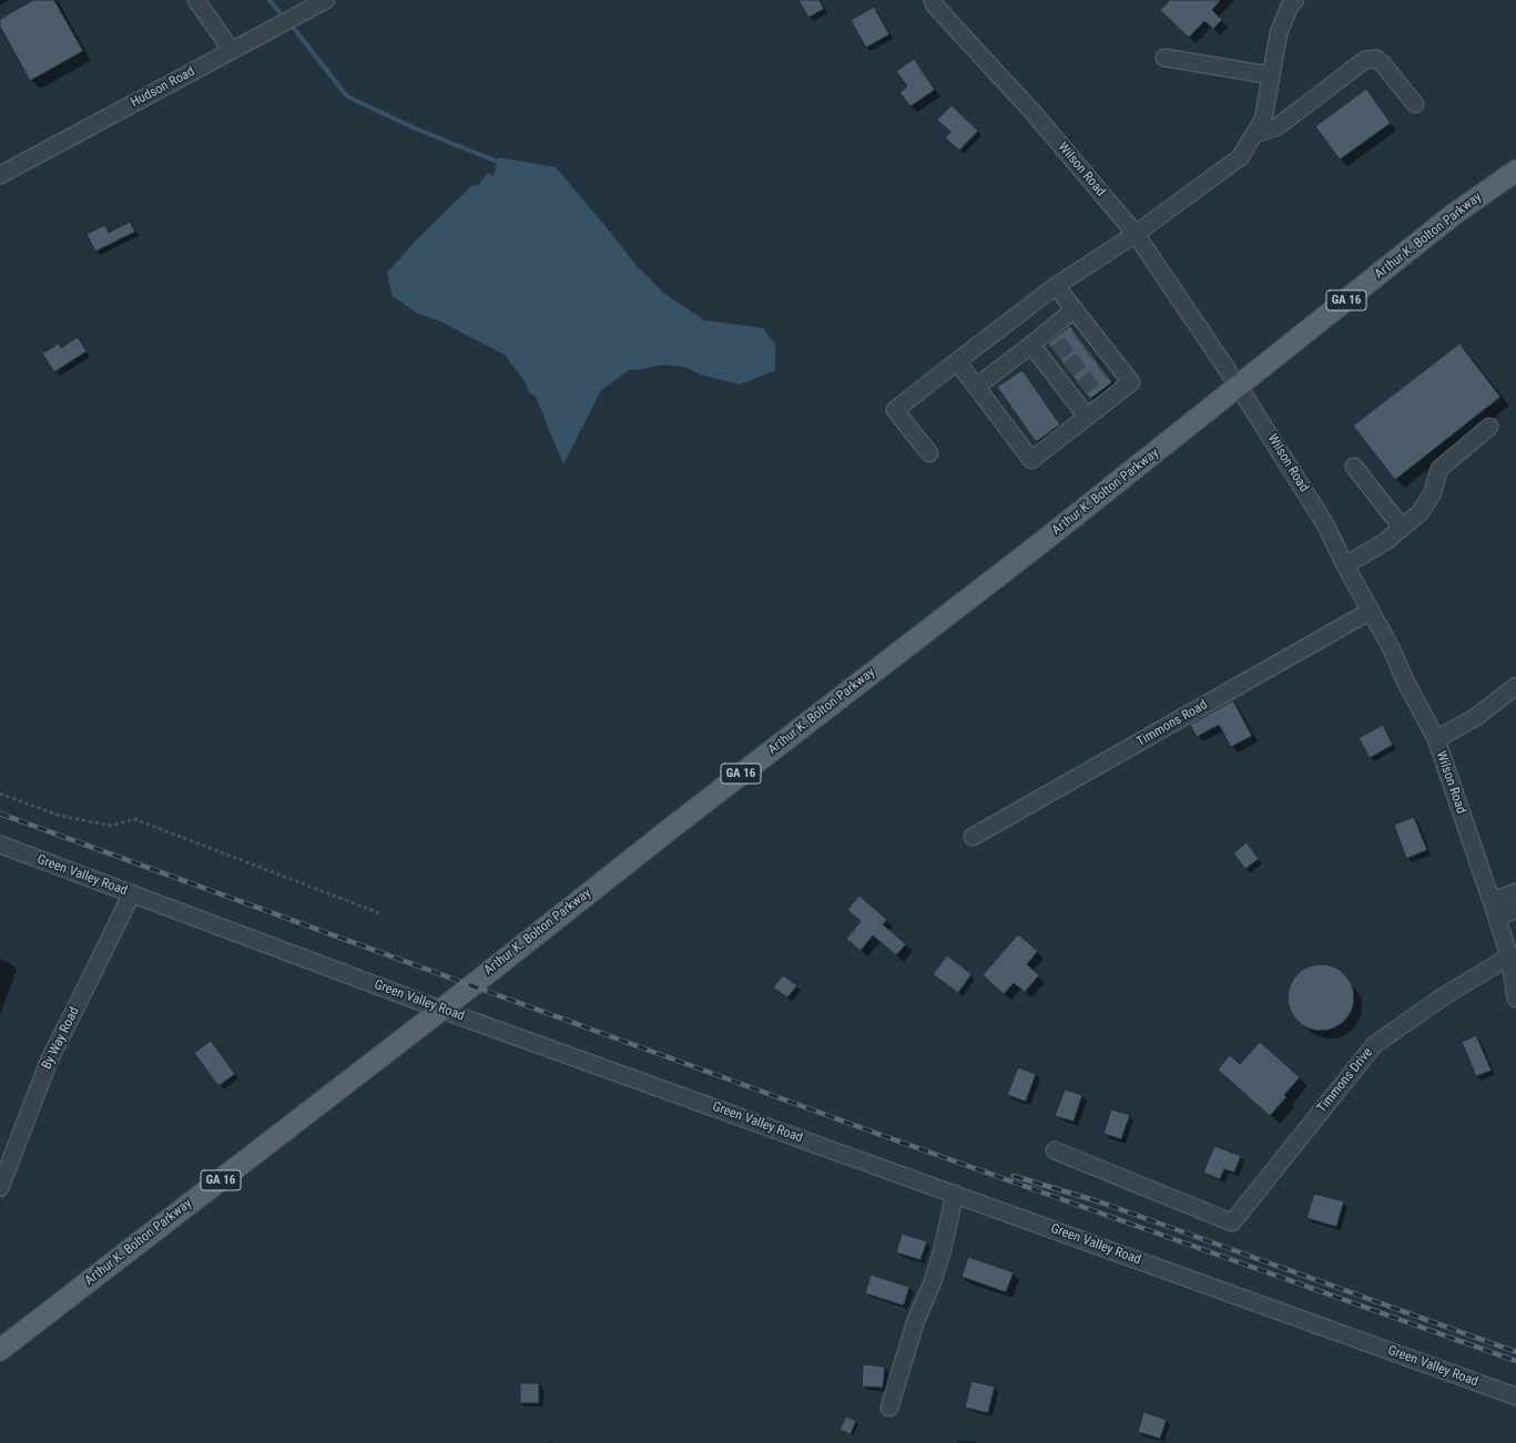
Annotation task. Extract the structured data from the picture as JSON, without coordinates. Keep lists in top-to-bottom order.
{
  "streets": {
    "main road": ["Arthur K. Bolton Parkway", "GA 16"],
    "street": [
      "Hudson Road",
      "Wilson Road",
      "Timmons Road",
      "Green Valley Road",
      "By Way Road",
      "Timmons Drive"
    ]
  },
  "crossings": [
    ["Wilson Road", "Arthur K. Bolton Parkway"],
    ["Wilson Road", "Timmons Road"],
    ["Wilson Road", "Timmons Drive"],
    ["Arthur K. Bolton Parkway", "Green Valley Road"],
    ["Green Valley Road", "By Way Road"]
  ]
}
